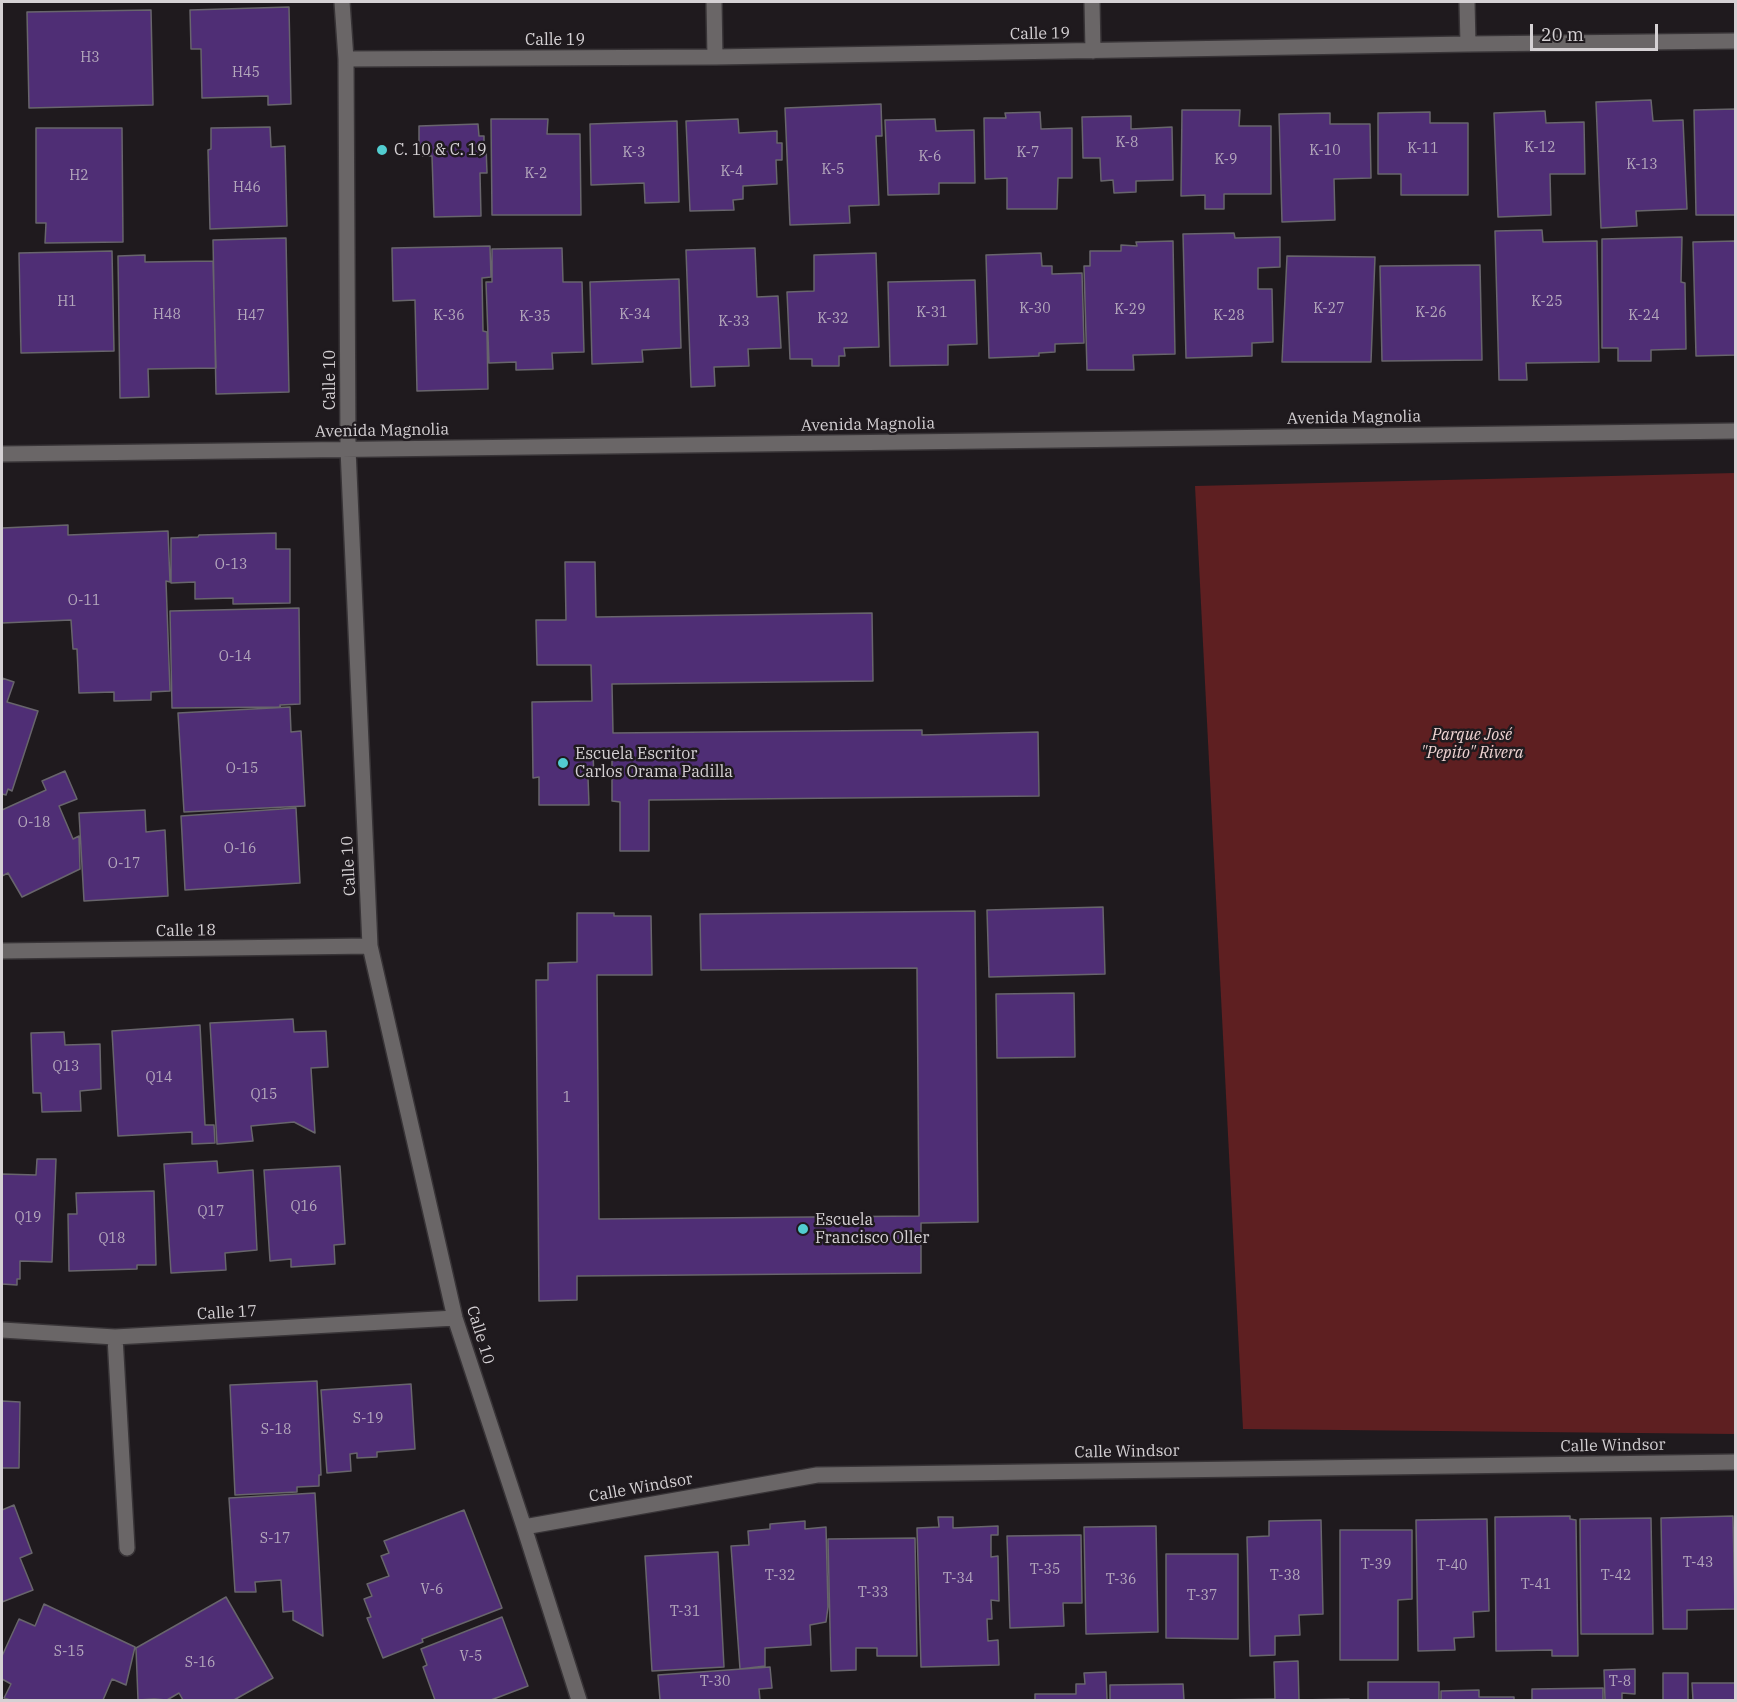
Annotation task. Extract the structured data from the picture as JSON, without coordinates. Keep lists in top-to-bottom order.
{
  "streets": {
    "street": [
      "Calle 19",
      "Calle 10",
      "Avenida Magnolia",
      "Calle 18",
      "Calle 17",
      "Calle Windsor"
    ]
  },
  "crossings": [
    ["Calle 19", "Calle 10"],
    ["Calle 10", "Avenida Magnolia"],
    ["Calle 10", "Calle 18"],
    ["Calle 10", "Calle 17"],
    ["Calle 10", "Calle Windsor"]
  ],
  "parks": ["Parque José \"Pepito\" Rivera"],
  "places": ["C. 10 & C. 19", "Escuela Escritor Carlos Orama Padilla", "Escuela Francisco Oller"],
  "house_numbers": [
    "H3",
    "H45",
    "K-8",
    "K-12",
    "K-11",
    "K-10",
    "K-3",
    "K-7",
    "K-6",
    "K-9",
    "K-13",
    "K-5",
    "K-4",
    "K-2",
    "H2",
    "H46",
    "H1",
    "K-25",
    "K-30",
    "K-27",
    "K-29",
    "K-31",
    "K-26",
    "H48",
    "K-34",
    "H47",
    "K-36",
    "K-28",
    "K-24",
    "K-35",
    "K-32",
    "K-33",
    "O-13",
    "O-11",
    "O-14",
    "O-15",
    "O-18",
    "O-16",
    "O-17",
    "Q13",
    "Q14",
    "Q15",
    "1",
    "Q16",
    "Q17",
    "Q19",
    "Q18",
    "S-19",
    "S-18",
    "S-17",
    "T-43",
    "T-39",
    "T-40",
    "T-35",
    "T-32",
    "T-38",
    "T-42",
    "T-34",
    "T-36",
    "T-41",
    "V-6",
    "T-33",
    "T-37",
    "T-31",
    "S-15",
    "V-5",
    "S-16",
    "T-30",
    "T-8"
  ],
  "scale_bar": "20 m"
}
